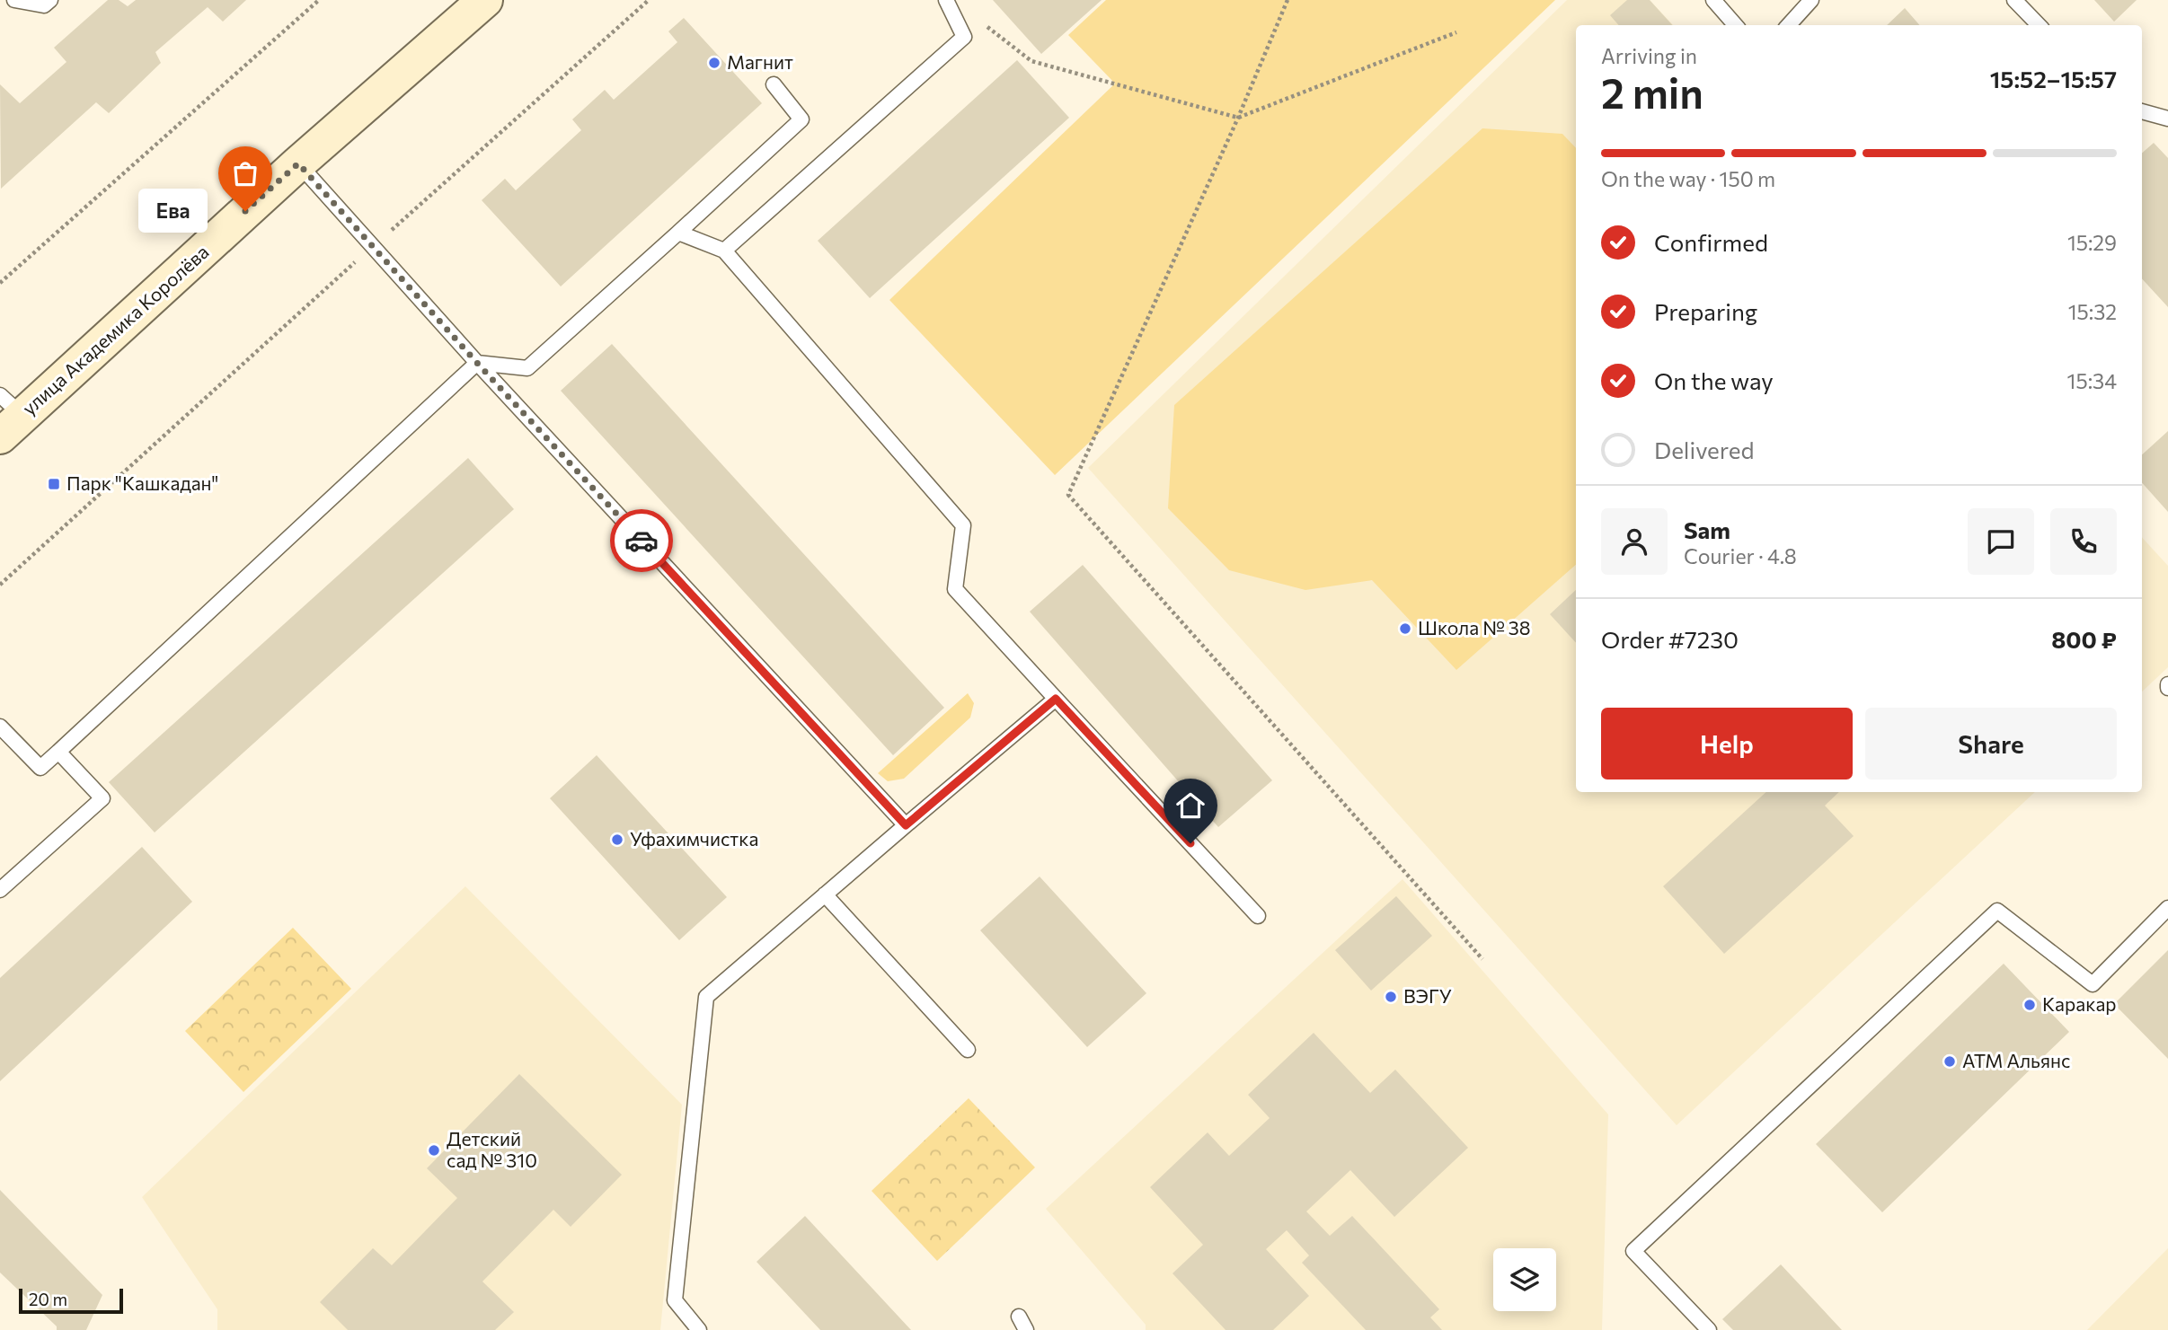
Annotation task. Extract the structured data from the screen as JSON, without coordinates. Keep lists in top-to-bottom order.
{
  "streets": {
    "street": ["улица Академика Королёва"]
  },
  "places": {
    "other": [
      "Магнит",
      "Ева",
      "Школа № 38",
      "Уфахимчистка",
      "ВЭГУ",
      "Каракар",
      "АТМ Альянс",
      "Детский сад № 310"
    ],
    "transit": ["Парк \"Кашкадан\""]
  },
  "scale_bar": "20 m",
  "page": {
    "heading": ["2 min", "Arriving in", "15:52–15:57"],
    "panel": [
      "Sam",
      "Courier · 4.8",
      "Order #7230",
      "800 ₽"
    ],
    "bar": "On the way · 150 m",
    "bubble": "Ева",
    "list": [
      ["Confirmed", "15:29"],
      ["Preparing", "15:32"],
      ["On the way", "15:34"],
      "Delivered"
    ],
    "buttons": ["Help", "Share"],
    "scale": "20 m"
  }
}
